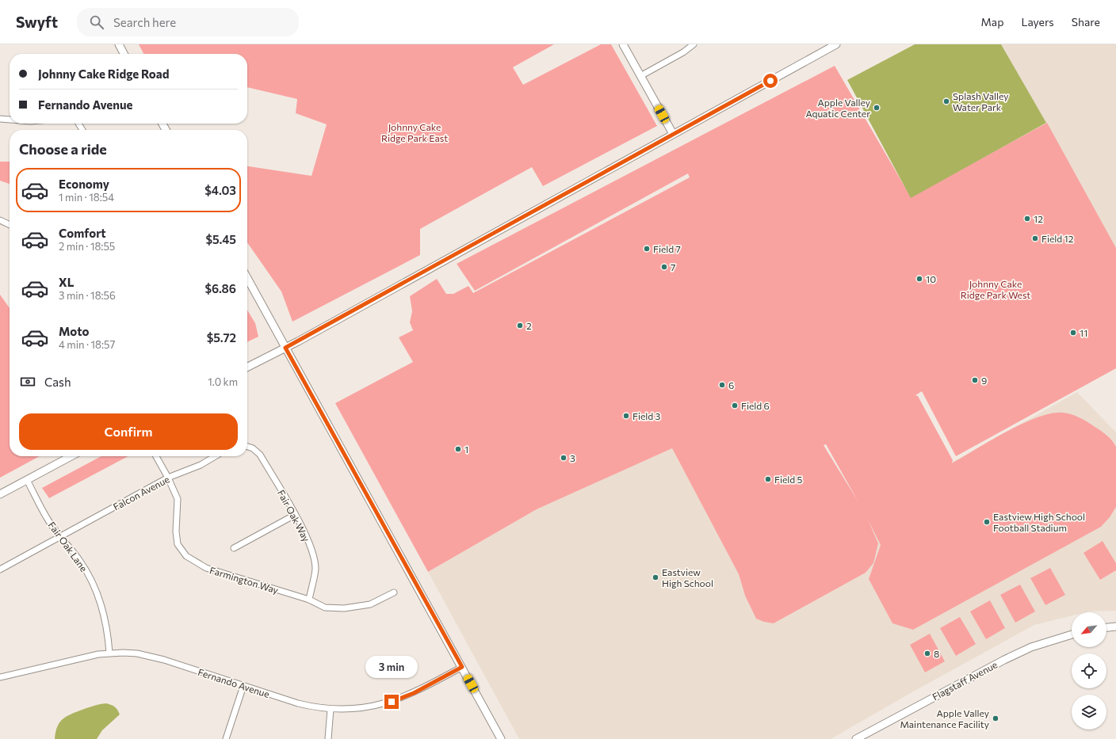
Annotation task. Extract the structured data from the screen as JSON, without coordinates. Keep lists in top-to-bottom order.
{
  "streets": {
    "street": [
      "Falcon Avenue",
      "Fair Oak Way",
      "Fair Oak Lane",
      "Farmington Way",
      "Flagstaff Avenue",
      "Fernando Avenue"
    ]
  },
  "crossings": [
    ["Falcon Avenue", "Fair Oak Lane"],
    ["Falcon Avenue", "Farmington Way"],
    ["Fair Oak Way", "Farmington Way"],
    ["Fair Oak Lane", "Fernando Avenue"]
  ],
  "parks": ["Johnny Cake Ridge Park East", "Johnny Cake Ridge Park West"],
  "places": [
    "Splash Valley Water Park",
    "Apple Valley Aquatic Center",
    "12",
    "Field 12",
    "Field 7",
    "7",
    "10",
    "2",
    "11",
    "9",
    "6",
    "Field 6",
    "Field 3",
    "1",
    "3",
    "Field 5",
    "Eastview High School Football Stadium",
    "Eastview High School",
    "8",
    "Apple Valley Maintenance Facility"
  ],
  "north": "bottom left",
  "page": {
    "header": "Swyft",
    "search": "Search here",
    "nav": ["Map", "Layers", "Share"],
    "banner": ["Johnny Cake Ridge Road", "Fernando Avenue"],
    "heading": "Choose a ride",
    "list": [
      {
        "name": "Economy",
        "note": "1 min · 18:54",
        "value": "$4.03"
      },
      {
        "name": "Comfort",
        "note": "2 min · 18:55",
        "value": "$5.45"
      },
      {
        "name": "XL",
        "note": "3 min · 18:56",
        "value": "$6.86"
      },
      {
        "name": "Moto",
        "note": "4 min · 18:57",
        "value": "$5.72"
      }
    ],
    "pay": ["Cash", "1.0 km"],
    "buttons": "Confirm",
    "bubble": "3 min"
  }
}
